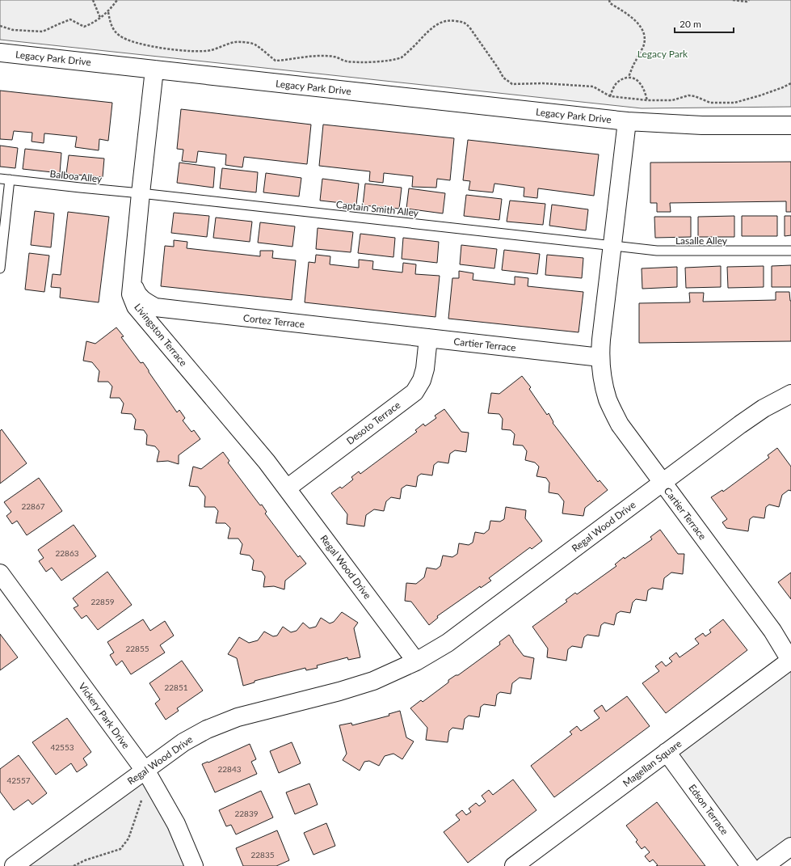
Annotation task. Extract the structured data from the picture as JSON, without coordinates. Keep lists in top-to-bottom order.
{
  "streets": {
    "street": [
      "Legacy Park Drive",
      "Cortez Terrace",
      "Livingston Terrace",
      "Cartier Terrace",
      "Desoto Terrace",
      "Regal Wood Drive",
      "Vickery Park Drive",
      "Magellan Square",
      "Edson Terrace"
    ],
    "lane": ["Balboa Alley", "Captain Smith Alley", "Lasalle Alley"]
  },
  "crossings": [
    ["Legacy Park Drive", "Livingston Terrace"],
    ["Balboa Alley", "Captain Smith Alley"],
    ["Balboa Alley", "Livingston Terrace"],
    ["Captain Smith Alley", "Lasalle Alley"],
    ["Captain Smith Alley", "Livingston Terrace"],
    ["Captain Smith Alley", "Cartier Terrace"],
    ["Lasalle Alley", "Cartier Terrace"],
    ["Cortez Terrace", "Livingston Terrace"],
    ["Cortez Terrace", "Cartier Terrace"],
    ["Cortez Terrace", "Desoto Terrace"],
    ["Livingston Terrace", "Desoto Terrace"],
    ["Livingston Terrace", "Regal Wood Drive"],
    ["Cartier Terrace", "Desoto Terrace"],
    ["Cartier Terrace", "Regal Wood Drive"],
    ["Cartier Terrace", "Magellan Square"],
    ["Desoto Terrace", "Regal Wood Drive"],
    ["Regal Wood Drive", "Vickery Park Drive"],
    ["Magellan Square", "Edson Terrace"]
  ],
  "parks": ["Legacy Park"],
  "house_numbers": [
    "22867",
    "22863",
    "22859",
    "22855",
    "22851",
    "42553",
    "22843",
    "42557",
    "22839",
    "22835"
  ],
  "scale_bar": "20 m"
}
